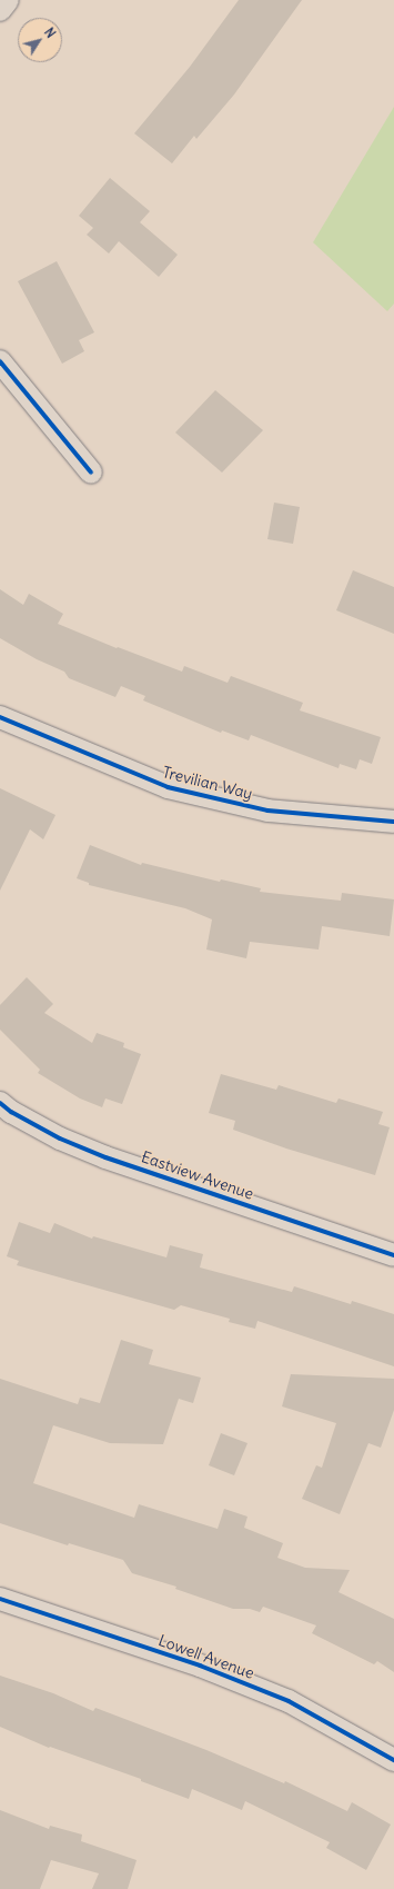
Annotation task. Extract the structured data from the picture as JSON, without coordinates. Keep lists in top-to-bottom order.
{
  "streets": {
    "street": ["Trevilian Way", "Eastview Avenue", "Lowell Avenue"]
  },
  "north": "top right"
}
